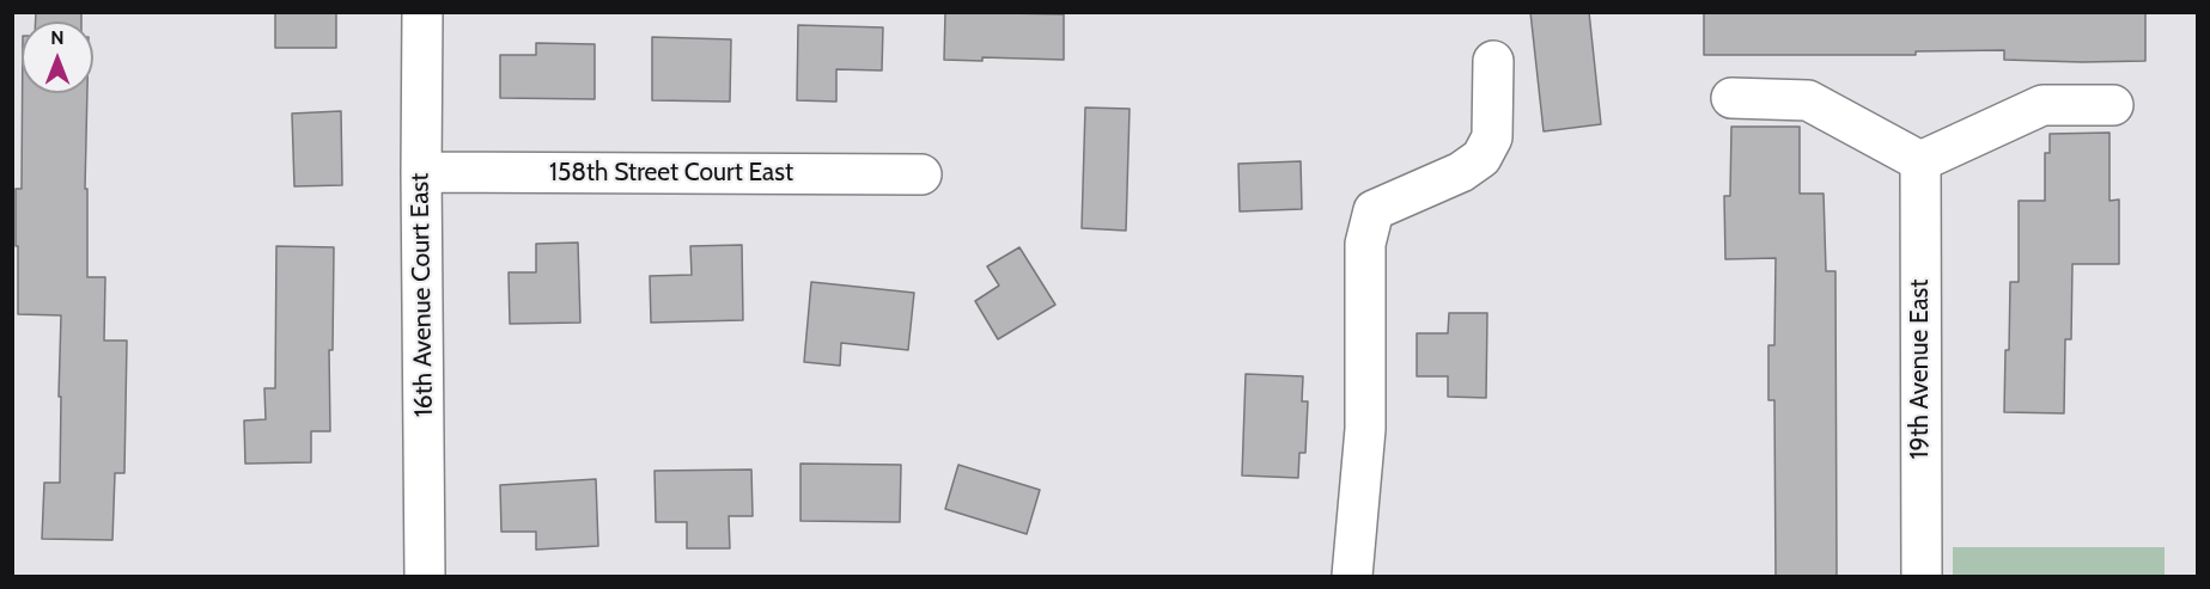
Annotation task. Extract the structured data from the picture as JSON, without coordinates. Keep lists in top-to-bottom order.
{
  "streets": {
    "street": ["158th Street Court East", "16th Avenue Court East", "19th Avenue East"]
  },
  "crossings": [
    ["158th Street Court East", "16th Avenue Court East"]
  ],
  "north": "top"
}
